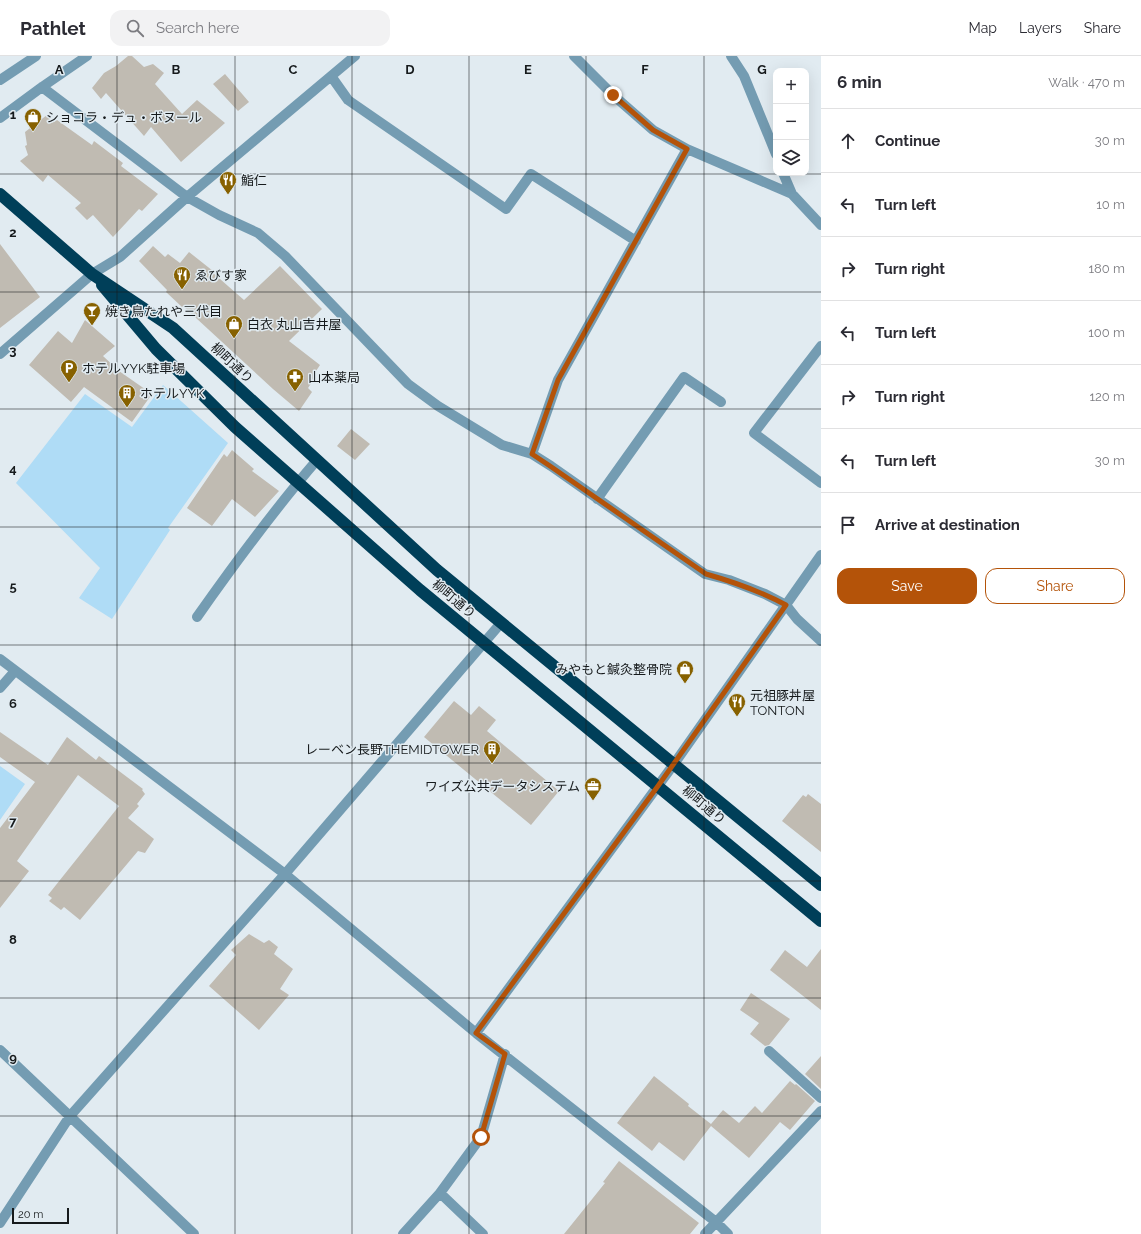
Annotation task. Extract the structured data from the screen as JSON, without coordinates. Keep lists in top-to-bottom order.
{
  "streets": {
    "highway": ["柳町通り"]
  },
  "places": {
    "shop": ["ショコラ・デュ・ボヌール", "白衣 丸山吉井屋", "みやもと鍼灸整骨院"],
    "restaurant": ["鮨仁", "ゑびす家", "元祖豚丼屋 TONTON"],
    "bar": ["焼き鳥たれや三代目"],
    "parking": ["ホテルYYK駐車場"],
    "pharmacy": ["山本薬局"],
    "building": ["ホテルYYK", "レーベン長野THEMIDTOWER"],
    "office": ["ワイズ公共データシステム"]
  },
  "scale_bar": "20 m",
  "page": {
    "header": "Pathlet",
    "search": "Search here",
    "nav": ["Map", "Layers", "Share"],
    "heading": ["6 min", "Walk · 470 m"],
    "map_buttons": ["+", "−"],
    "list": [
      ["Continue", "30 m"],
      ["Turn left", "10 m"],
      ["Turn right", "180 m"],
      ["Turn left", "100 m"],
      ["Turn right", "120 m"],
      ["Turn left", "30 m"],
      "Arrive at destination"
    ],
    "buttons": ["Save", "Share"],
    "scale": "20 m"
  },
  "grid": {
    "columns": [
      "A",
      "B",
      "C",
      "D",
      "E",
      "F",
      "G"
    ],
    "rows": [
      "1",
      "2",
      "3",
      "4",
      "5",
      "6",
      "7",
      "8",
      "9"
    ]
  }
}
